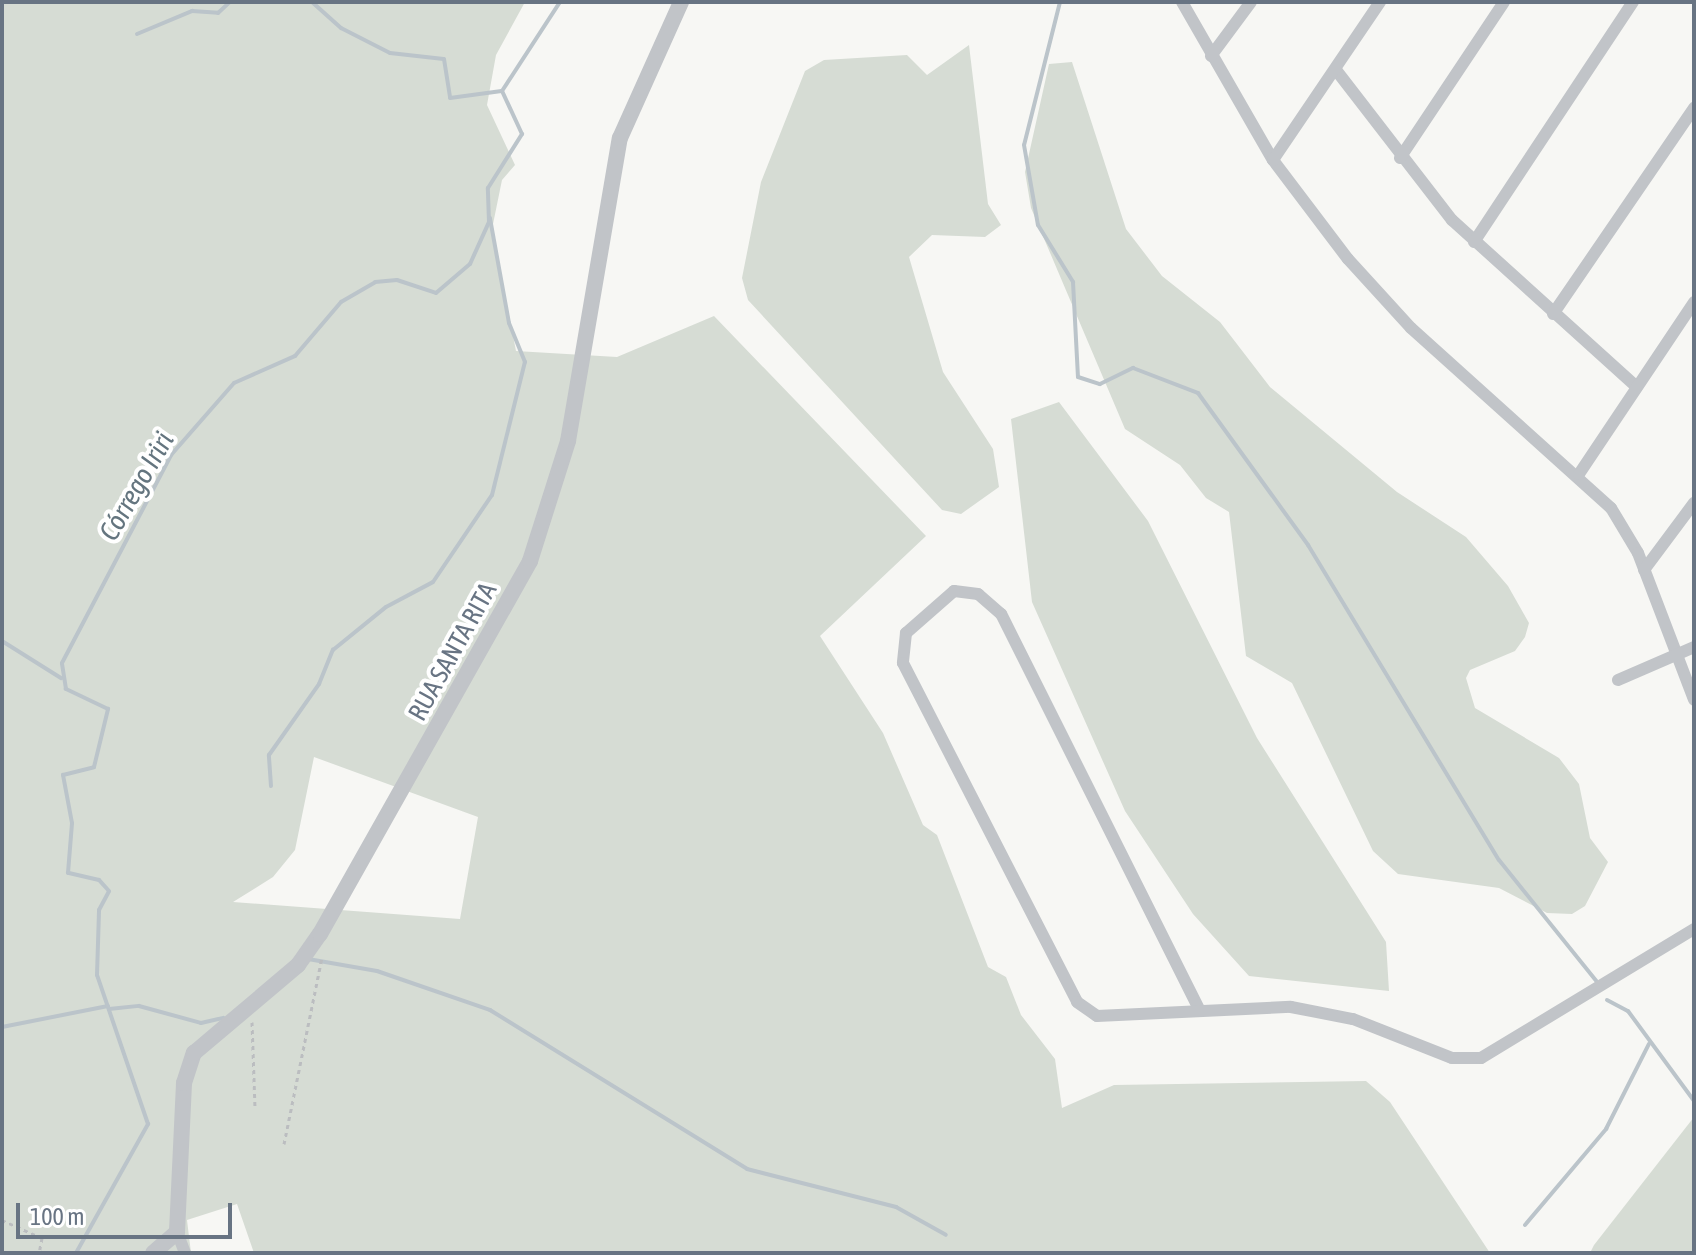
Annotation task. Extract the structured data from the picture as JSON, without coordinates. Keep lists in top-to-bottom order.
{
  "streets": {
    "street": ["RUA SANTA RITA"]
  },
  "water": ["Córrego Iriri"],
  "scale_bar": "100 m"
}
